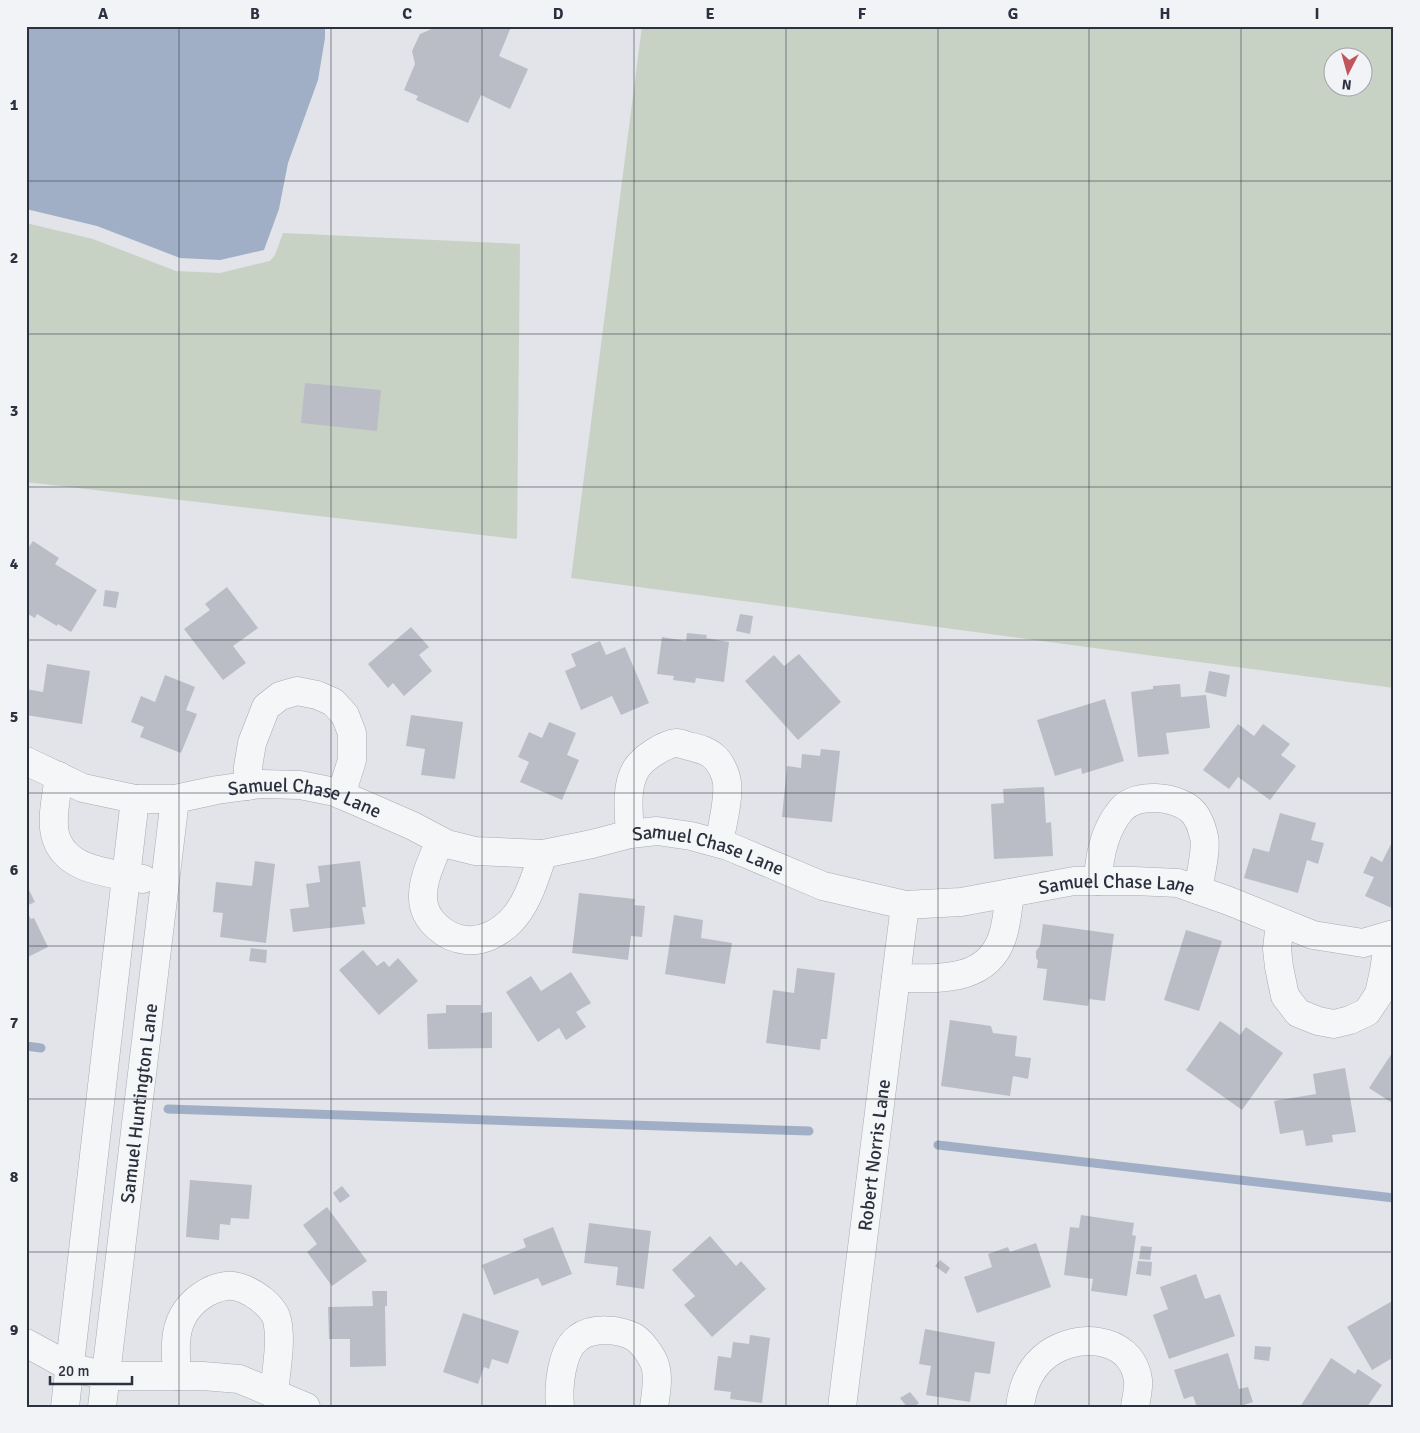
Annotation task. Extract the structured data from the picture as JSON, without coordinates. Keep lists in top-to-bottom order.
{
  "streets": {
    "street": ["Samuel Chase Lane", "Samuel Huntington Lane", "Robert Norris Lane"]
  },
  "crossings": [
    ["Samuel Chase Lane", "Samuel Huntington Lane"],
    ["Samuel Chase Lane", "Robert Norris Lane"]
  ],
  "scale_bar": "20 m",
  "north": "bottom",
  "grid": {
    "columns": [
      "A",
      "B",
      "C",
      "D",
      "E",
      "F",
      "G",
      "H",
      "I"
    ],
    "rows": [
      "1",
      "2",
      "3",
      "4",
      "5",
      "6",
      "7",
      "8",
      "9"
    ]
  }
}
